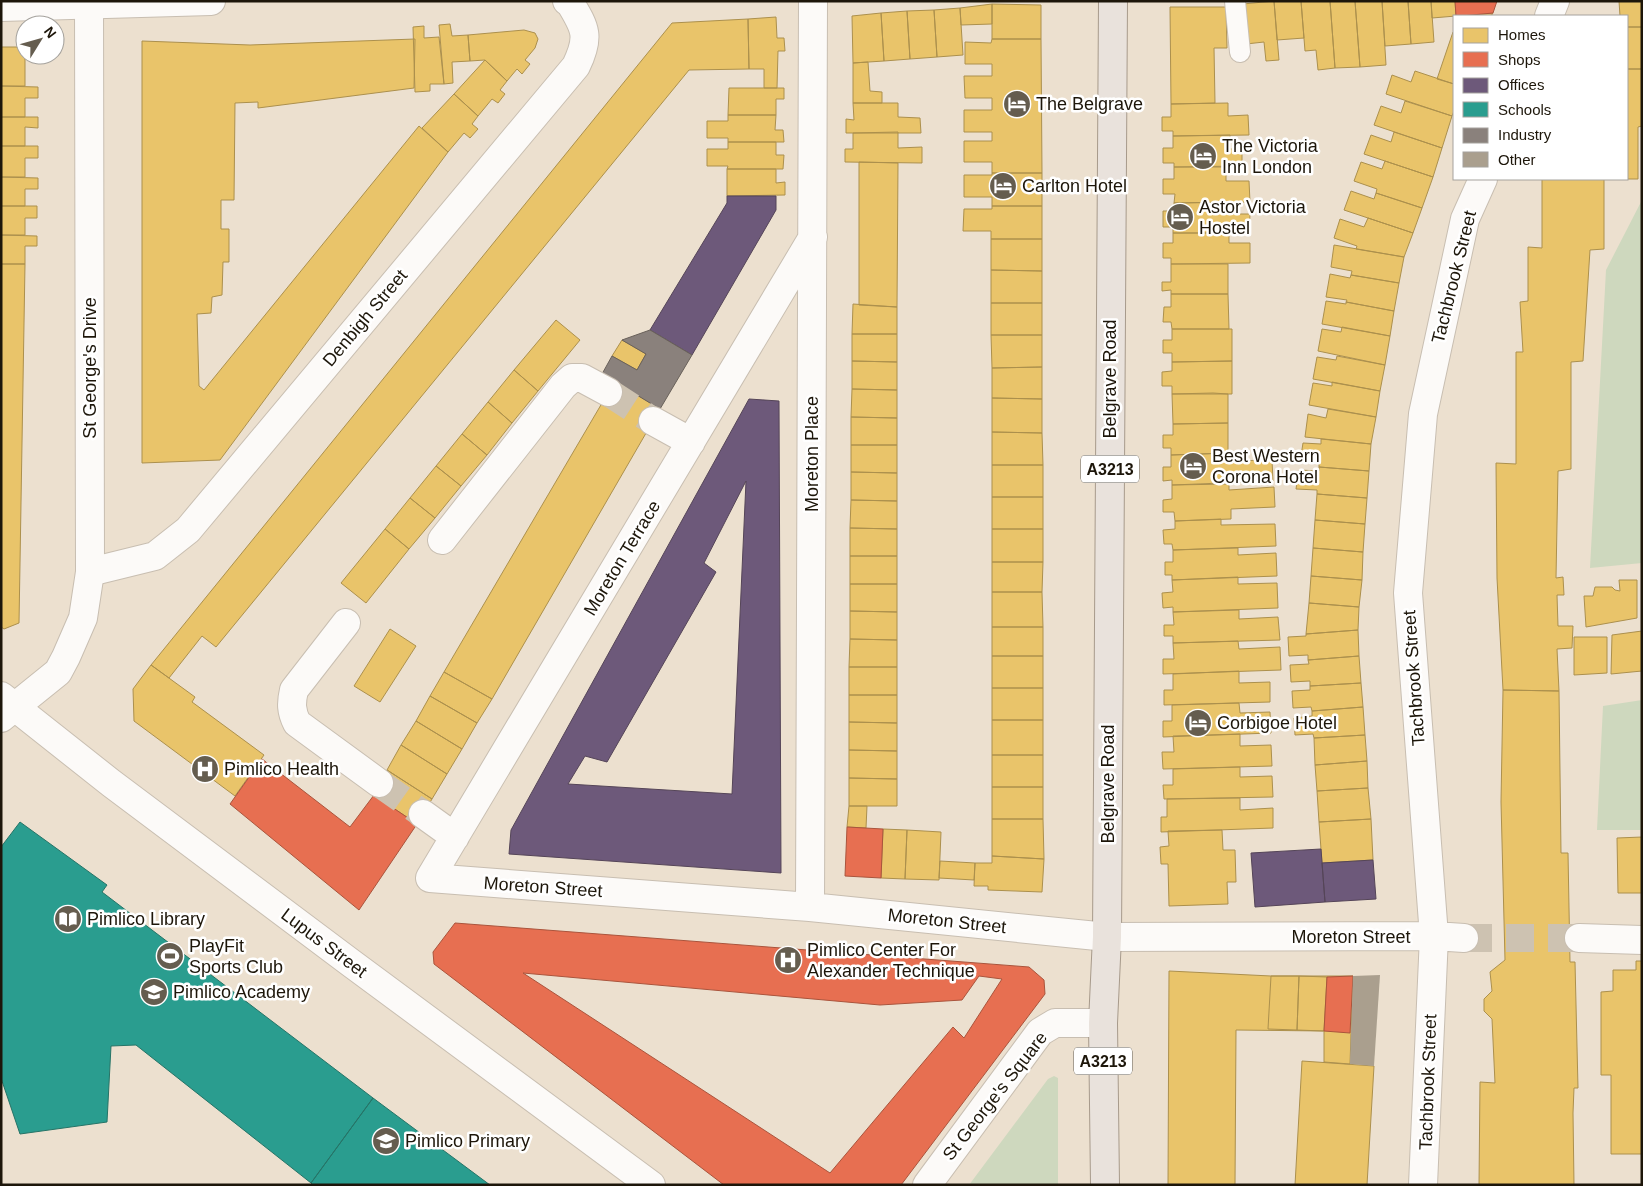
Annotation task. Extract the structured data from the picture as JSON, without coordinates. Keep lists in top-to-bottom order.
{
  "streets": {
    "main road": ["Belgrave Road", "A3213"],
    "street": [
      "Tachbrook Street",
      "Denbigh Street",
      "St George's Drive",
      "Moreton Place",
      "Moreton Terrace",
      "Moreton Street",
      "Lupus Street",
      "St George's Square"
    ]
  },
  "crossings": [
    ["Tachbrook Street", "Moreton Street"],
    ["Denbigh Street", "St George's Drive"],
    ["St George's Drive", "Lupus Street"],
    ["Belgrave Road", "A3213"],
    ["Belgrave Road", "Moreton Street"],
    ["Moreton Place", "Moreton Terrace"],
    ["Moreton Place", "Moreton Street"],
    ["A3213", "Moreton Street"],
    ["A3213", "St George's Square"],
    ["Moreton Terrace", "Moreton Street"]
  ],
  "places": {
    "hotel": [
      "The Belgrave",
      "The Victoria Inn London",
      "Carlton Hotel",
      "Astor Victoria Hostel",
      "Best Western Corona Hotel",
      "Corbigoe Hotel"
    ],
    "hospital": ["Pimlico Health", "Pimlico Center For Alexander Technique"],
    "library": ["Pimlico Library"],
    "sports": ["PlayFit Sports Club"],
    "school or university": ["Pimlico Academy", "Pimlico Primary"]
  },
  "legend": [
    "Homes",
    "Shops",
    "Offices",
    "Schools",
    "Industry",
    "Other"
  ],
  "north": "top right"
}
